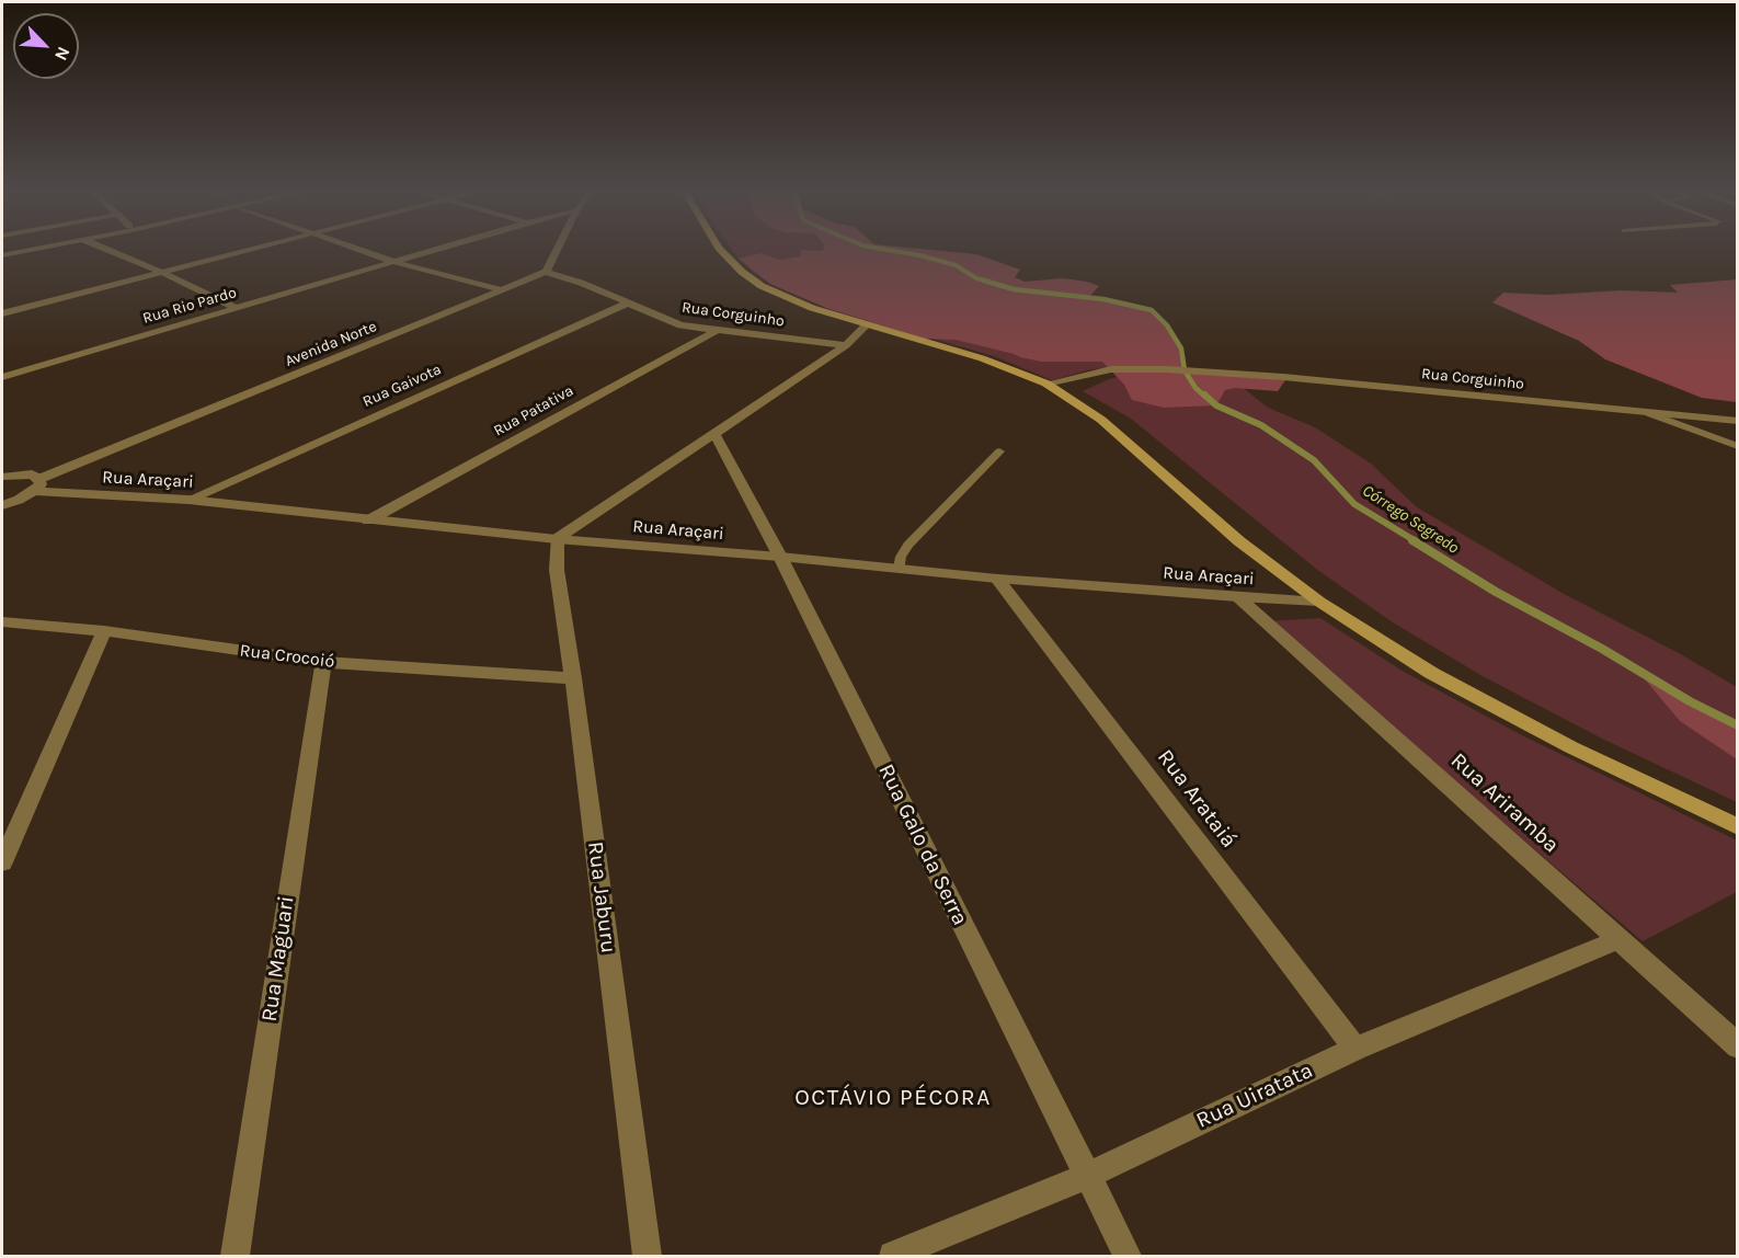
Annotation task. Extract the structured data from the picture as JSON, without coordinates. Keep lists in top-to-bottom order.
{
  "streets": {
    "street": [
      "Rua Rio Pardo",
      "Rua Corguinho",
      "Avenida Norte",
      "Rua Gaivota",
      "Rua Patativa",
      "Rua Araçari",
      "Rua Crocoió",
      "Rua Arataiá",
      "Rua Ariramba",
      "Rua Galo da Serra",
      "Rua Jaburu",
      "Rua Maguari",
      "Rua Uiratata"
    ]
  },
  "crossings": [
    ["Rua Corguinho", "Avenida Norte"],
    ["Rua Corguinho", "Rua Gaivota"],
    ["Rua Corguinho", "Rua Patativa"],
    ["Avenida Norte", "Rua Araçari"],
    ["Rua Gaivota", "Rua Araçari"],
    ["Rua Patativa", "Rua Araçari"],
    ["Rua Araçari", "Rua Arataiá"],
    ["Rua Araçari", "Rua Ariramba"],
    ["Rua Araçari", "Rua Galo da Serra"],
    ["Rua Araçari", "Rua Jaburu"],
    ["Rua Crocoió", "Rua Jaburu"],
    ["Rua Crocoió", "Rua Maguari"],
    ["Rua Arataiá", "Rua Uiratata"],
    ["Rua Ariramba", "Rua Uiratata"],
    ["Rua Galo da Serra", "Rua Uiratata"]
  ],
  "districts": ["OCTÁVIO PÉCORA"],
  "water": ["Córrego Segredo"],
  "north": "bottom right"
}
